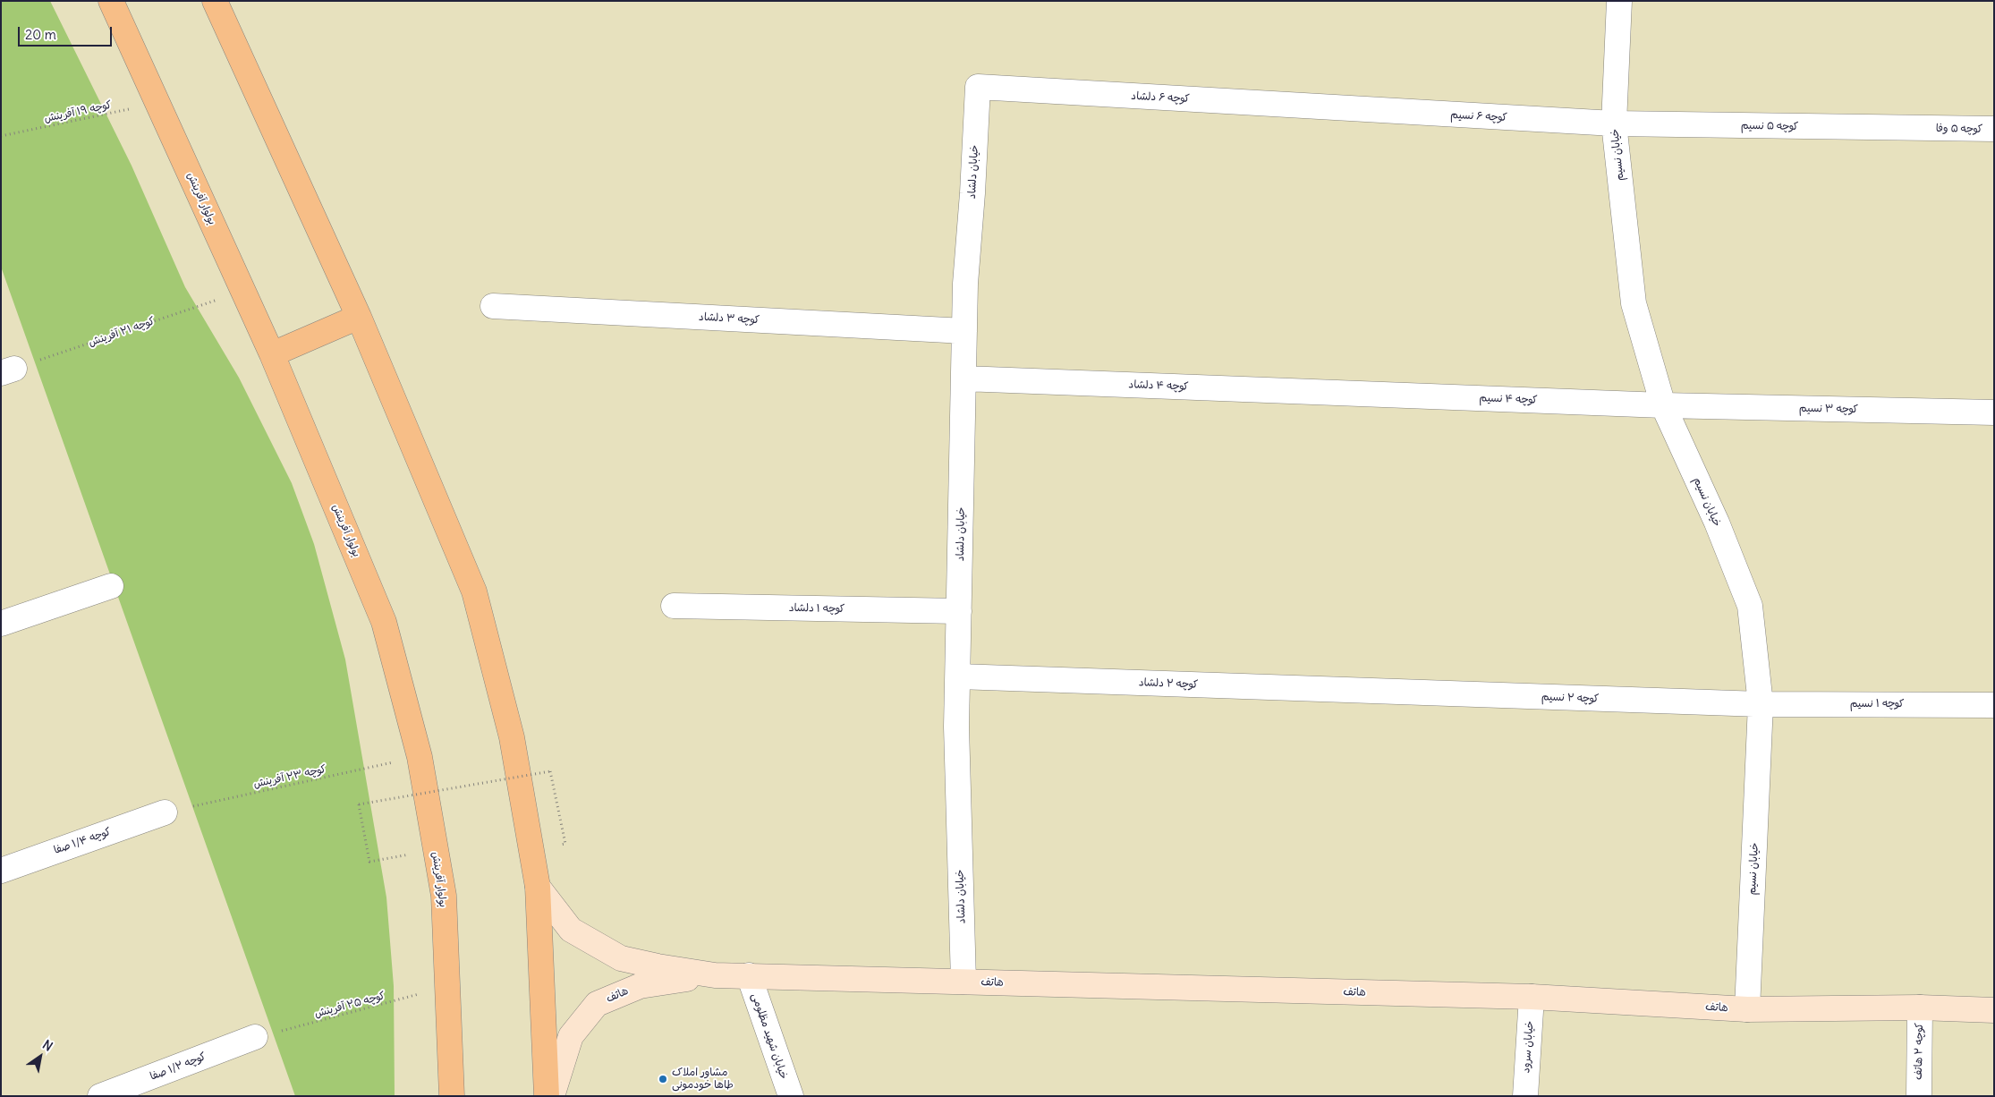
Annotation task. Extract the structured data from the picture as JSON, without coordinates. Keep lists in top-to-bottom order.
{
  "streets": {
    "main road": ["بولوار آفرینش"],
    "street": [
      "کوچه ۶ دلشاد",
      "کوچه ۶ نسیم",
      "کوچه ۵ نسیم",
      "کوچه ۵ وفا",
      "خیابان نسیم",
      "خیابان دلشاد",
      "کوچه ۳ دلشاد",
      "کوچه ۴ دلشاد",
      "کوچه ۴ نسیم",
      "کوچه ۳ نسیم",
      "کوچه ۱ دلشاد",
      "کوچه ۲ دلشاد",
      "کوچه ۲ نسیم",
      "کوچه ۱ نسیم",
      "کوچه ۱/۴ صفا",
      "هاتف",
      "خیابان شهید مظلومی",
      "خیابان سرود",
      "کوچه ۲ هاتف",
      "کوچه ۱/۲ صفا"
    ],
    "path": [
      "کوچه ۱۹ آفرینش",
      "کوچه ۲۱ آفرینش",
      "کوچه ۲۳ آفرینش",
      "کوچه ۲۵ آفرینش"
    ]
  },
  "crossings": [
    ["کوچه ۶ دلشاد", "کوچه ۶ نسیم"],
    ["کوچه ۶ دلشاد", "خیابان دلشاد"],
    ["کوچه ۱۹ آفرینش", "بولوار آفرینش"],
    ["کوچه ۶ نسیم", "کوچه ۵ نسیم"],
    ["کوچه ۶ نسیم", "خیابان نسیم"],
    ["کوچه ۵ نسیم", "کوچه ۵ وفا"],
    ["کوچه ۵ نسیم", "خیابان نسیم"],
    ["خیابان نسیم", "کوچه ۴ نسیم"],
    ["خیابان نسیم", "کوچه ۳ نسیم"],
    ["خیابان نسیم", "کوچه ۲ نسیم"],
    ["خیابان نسیم", "کوچه ۱ نسیم"],
    ["خیابان نسیم", "هاتف"],
    ["خیابان دلشاد", "کوچه ۳ دلشاد"],
    ["خیابان دلشاد", "کوچه ۴ دلشاد"],
    ["خیابان دلشاد", "کوچه ۱ دلشاد"],
    ["خیابان دلشاد", "کوچه ۲ دلشاد"],
    ["خیابان دلشاد", "هاتف"],
    ["بولوار آفرینش", "کوچه ۲۱ آفرینش"],
    ["بولوار آفرینش", "کوچه ۲۳ آفرینش"],
    ["بولوار آفرینش", "کوچه ۲۵ آفرینش"],
    ["کوچه ۴ دلشاد", "کوچه ۴ نسیم"],
    ["کوچه ۴ نسیم", "کوچه ۳ نسیم"],
    ["کوچه ۲ دلشاد", "کوچه ۲ نسیم"],
    ["کوچه ۲ نسیم", "کوچه ۱ نسیم"],
    ["کوچه ۲۳ آفرینش", "کوچه ۱/۴ صفا"],
    ["هاتف", "خیابان شهید مظلومی"],
    ["هاتف", "خیابان سرود"],
    ["هاتف", "کوچه ۲ هاتف"],
    ["کوچه ۲۵ آفرینش", "کوچه ۱/۲ صفا"]
  ],
  "places": ["مشاور املاک طاها خودمونی"],
  "scale_bar": "20 m",
  "north": "top right"
}
